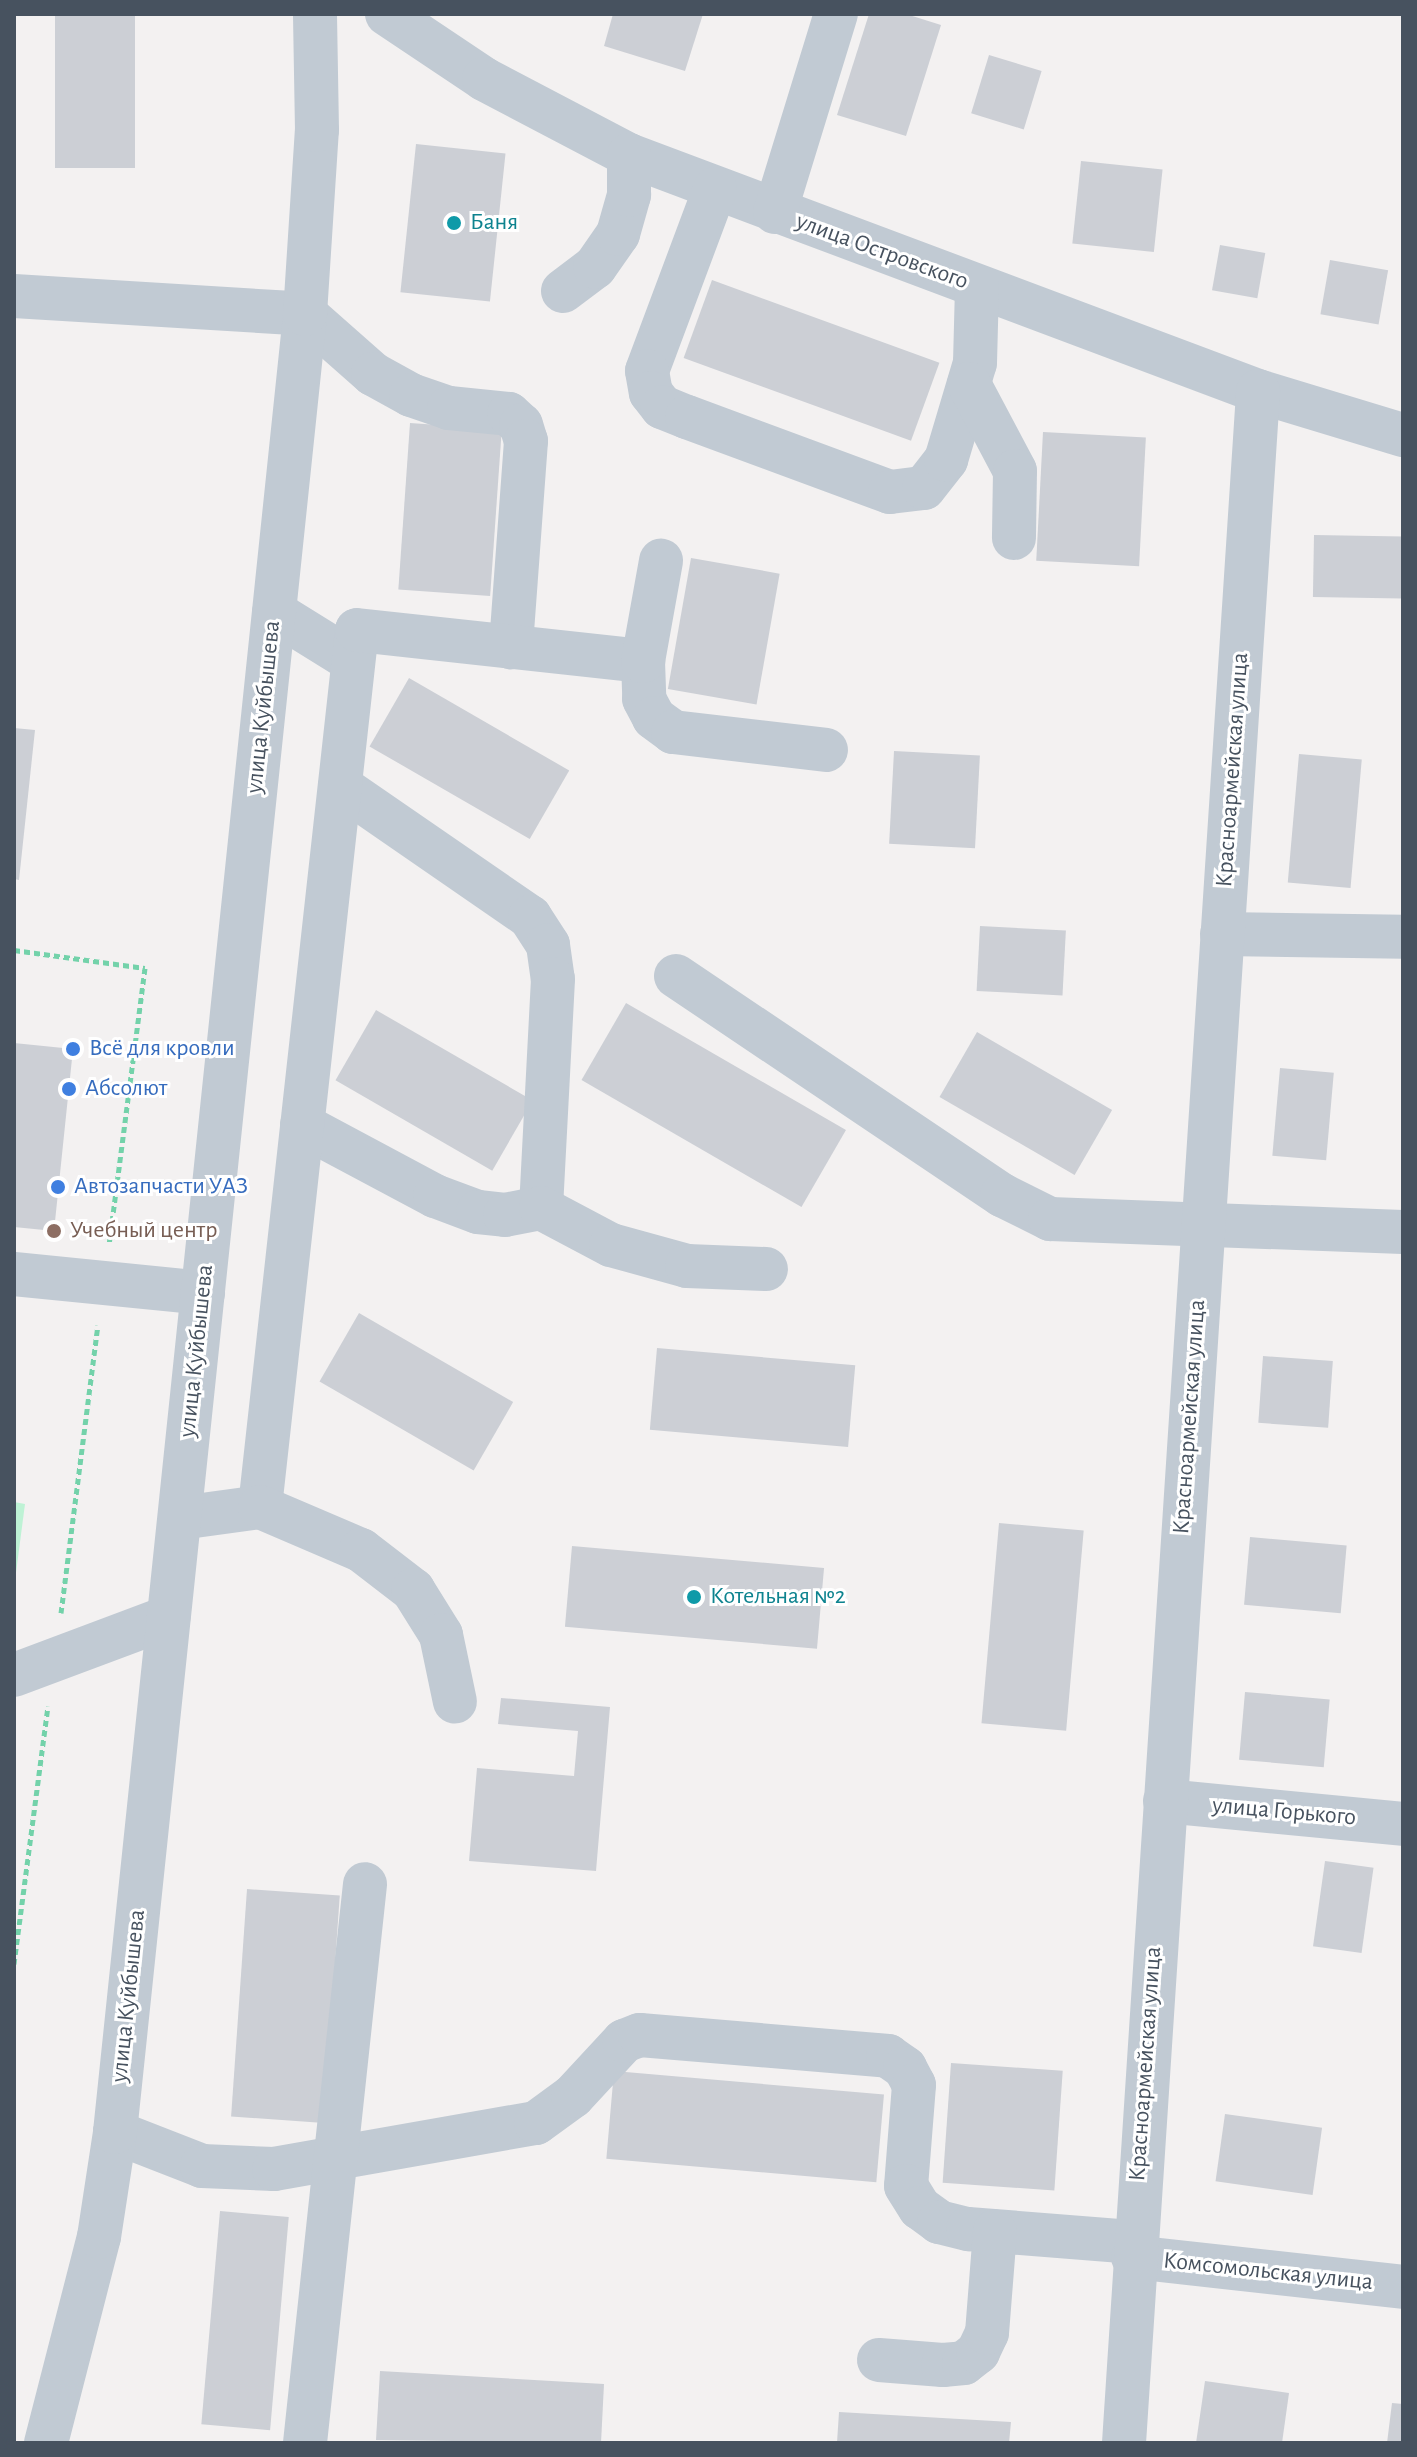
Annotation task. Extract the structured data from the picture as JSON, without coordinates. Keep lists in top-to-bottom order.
{
  "streets": {
    "street": [
      "улица Островского",
      "улица Куйбышева",
      "Красноармейская улица",
      "улица Горького",
      "Комсомольская улица"
    ]
  },
  "crossings": [
    ["улица Островского", "Красноармейская улица"],
    ["улица Куйбышева", "Комсомольская улица"],
    ["Красноармейская улица", "улица Горького"],
    ["Красноармейская улица", "Комсомольская улица"]
  ],
  "places": [
    "Баня",
    "Всё для кровли",
    "Абсолют",
    "Автозапчасти УАЗ",
    "Учебный центр",
    "Котельная №2"
  ]
}
